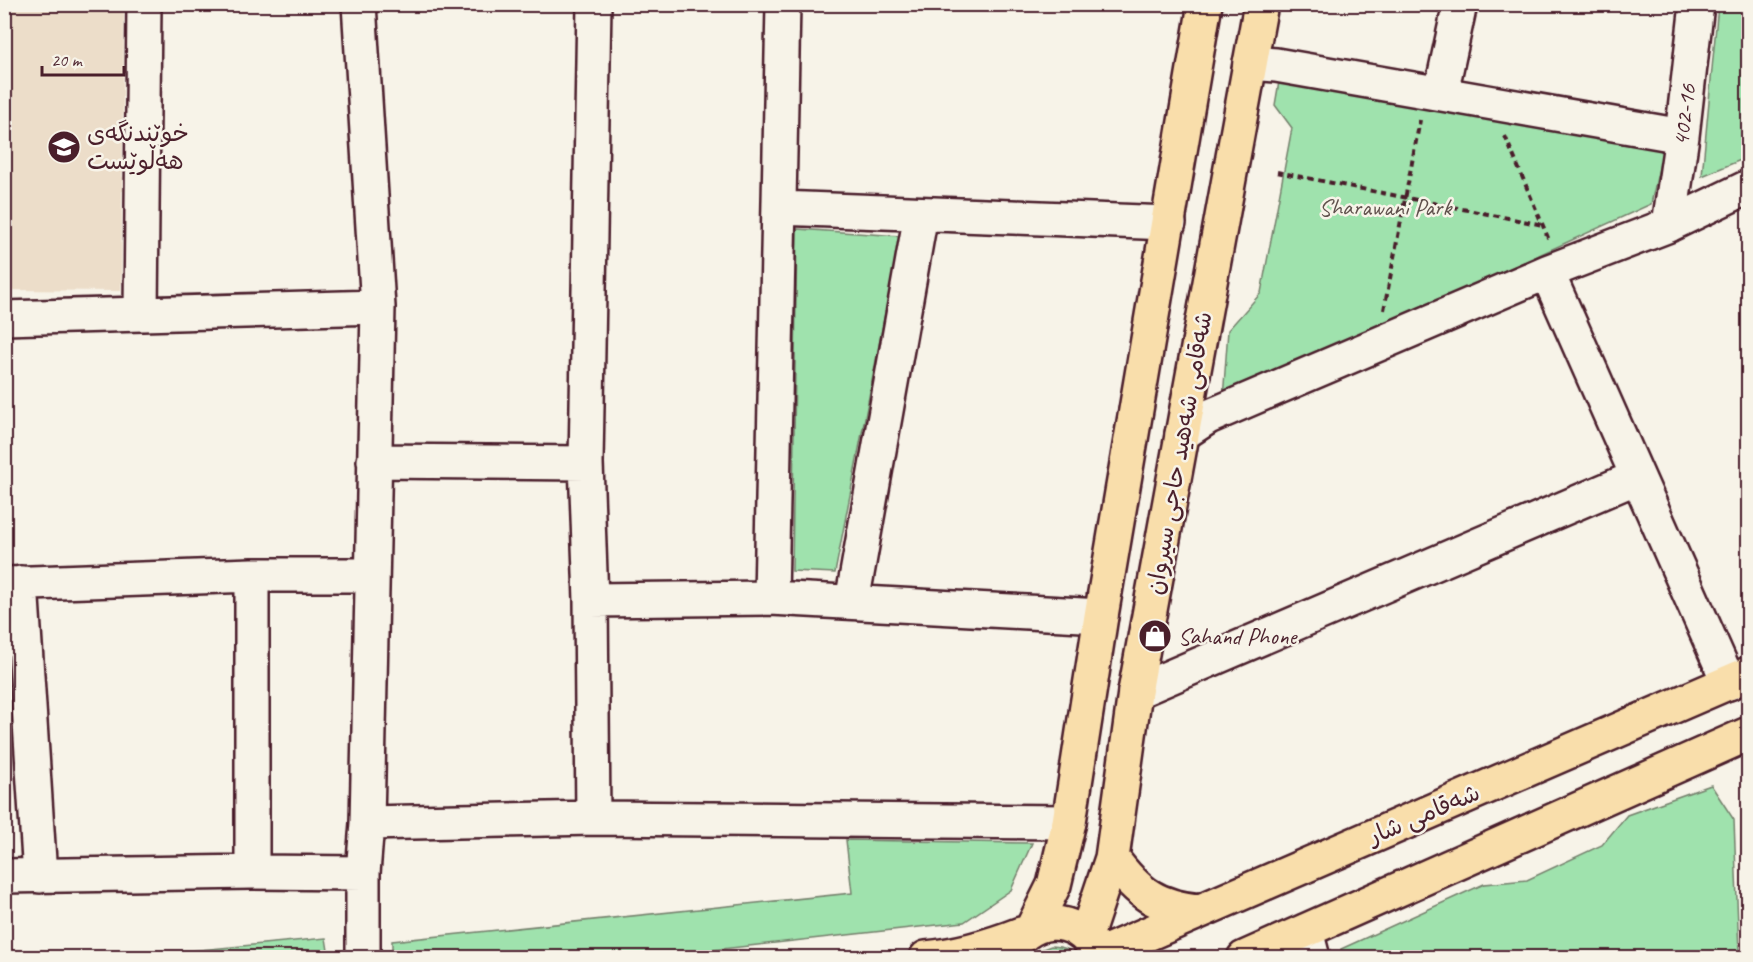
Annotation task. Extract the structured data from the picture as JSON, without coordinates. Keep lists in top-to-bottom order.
{
  "streets": {
    "main road": ["شەقامی شەهید حاجی سیروان", "شەقامی شار"],
    "street": ["402-16"]
  },
  "crossings": [
    ["شەقامی شەهید حاجی سیروان", "شەقامی شار"]
  ],
  "parks": ["Sharawani Park"],
  "places": {
    "school or university": ["خوێندنگەی هەڵوێست"],
    "shop": ["Sahand Phone"]
  },
  "scale_bar": "20 m"
}
